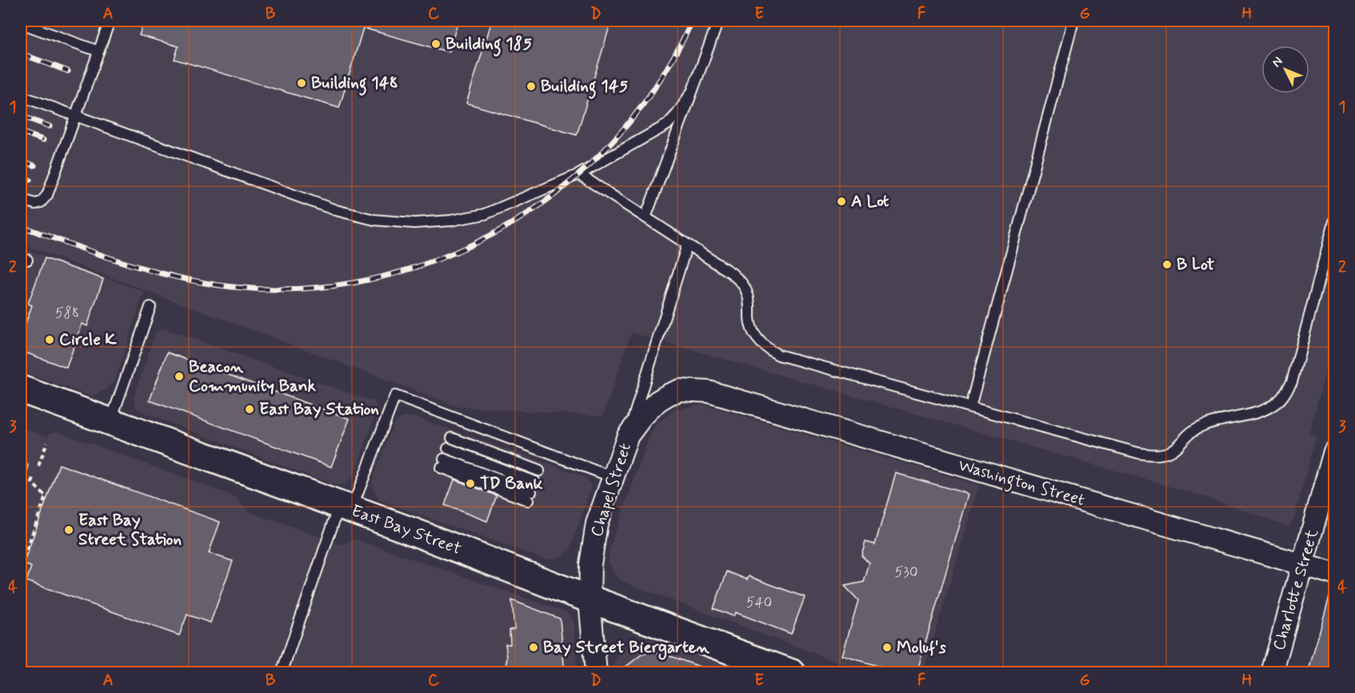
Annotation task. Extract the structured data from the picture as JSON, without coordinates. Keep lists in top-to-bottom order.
{
  "streets": {
    "main road": ["East Bay Street"],
    "street": ["Washington Street", "Chapel Street", "Charlotte Street"]
  },
  "crossings": [
    ["Washington Street", "Chapel Street"],
    ["Washington Street", "Charlotte Street"],
    ["Chapel Street", "East Bay Street"]
  ],
  "places": [
    "Building 185",
    "Building 148",
    "Building 145",
    "A Lot",
    "B Lot",
    "Circle K",
    "Beacon Community Bank",
    "East Bay Station",
    "TD Bank",
    "East Bay Street Station",
    "Bay Street Biergarten",
    "Moluf's"
  ],
  "house_numbers": ["588", "530", "540"],
  "north": "top left",
  "grid": {
    "columns": [
      "A",
      "B",
      "C",
      "D",
      "E",
      "F",
      "G",
      "H"
    ],
    "rows": [
      "1",
      "2",
      "3",
      "4"
    ]
  }
}
